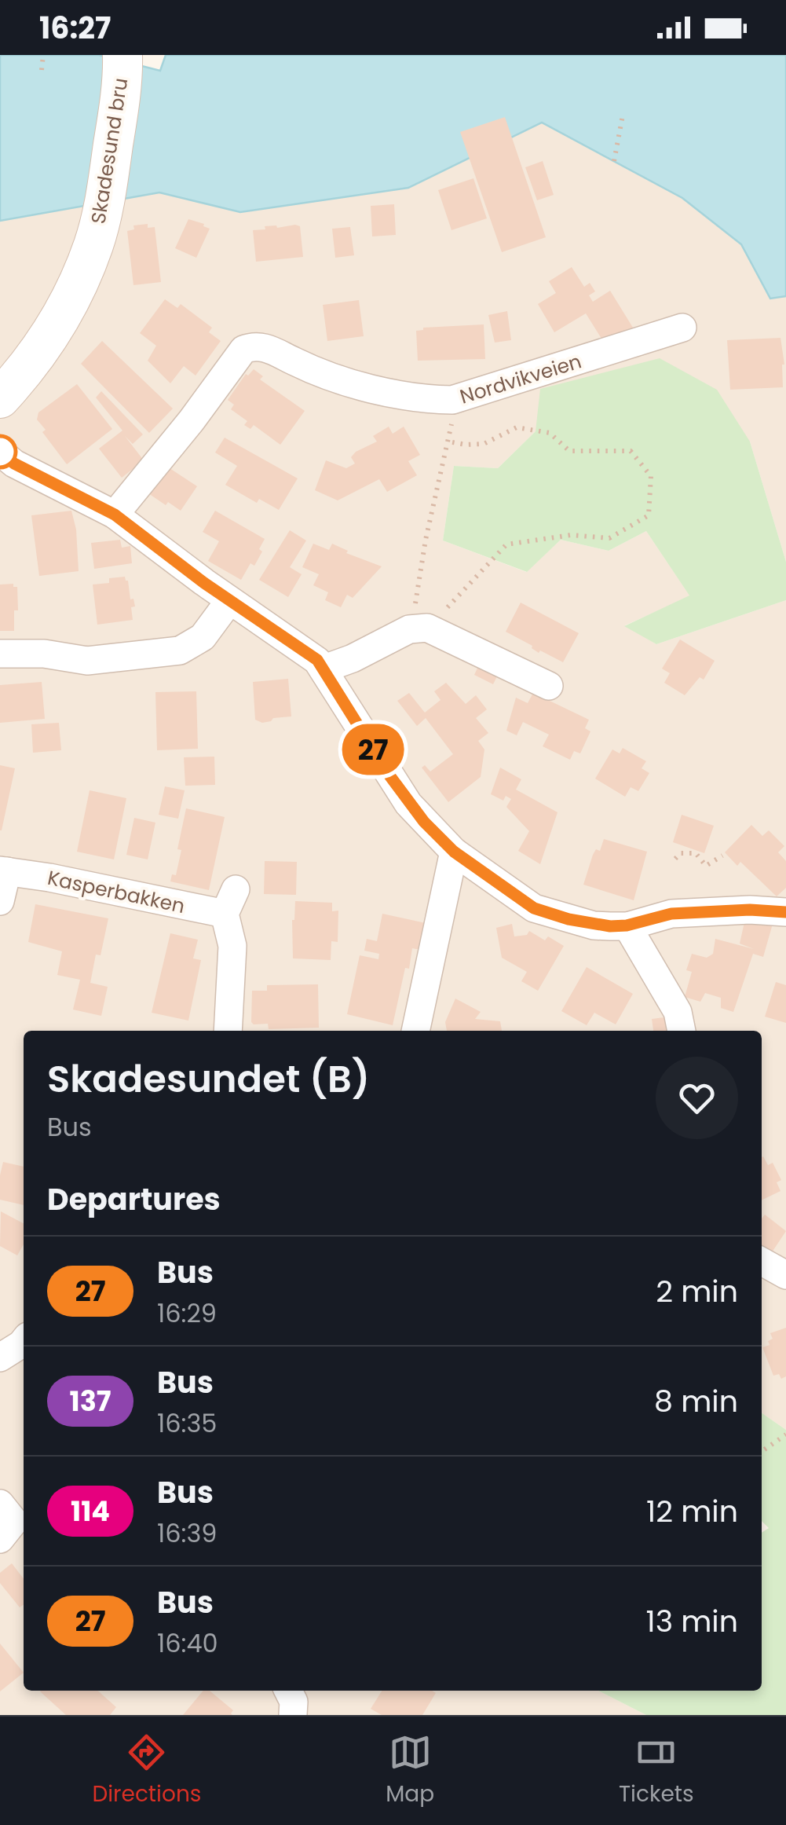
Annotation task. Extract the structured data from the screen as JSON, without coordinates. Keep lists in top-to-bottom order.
{
  "streets": {
    "street": ["Skadesund bru", "Nordvikveien", "Kasperbakken"]
  },
  "lines": ["bus line 27"],
  "page": {
    "status": "16:27",
    "on_map": "27",
    "heading": [
      ["Skadesundet (B)", "Bus"],
      "Departures"
    ],
    "list": [
      {
        "mark": "27",
        "name": "Bus",
        "note": "16:29",
        "value": "2 min"
      },
      {
        "mark": "137",
        "name": "Bus",
        "note": "16:35",
        "value": "8 min"
      },
      {
        "mark": "114",
        "name": "Bus",
        "note": "16:39",
        "value": "12 min"
      },
      {
        "mark": "27",
        "name": "Bus",
        "note": "16:40",
        "value": "13 min"
      }
    ],
    "tabs": ["Directions", "Map", "Tickets"]
  }
}
